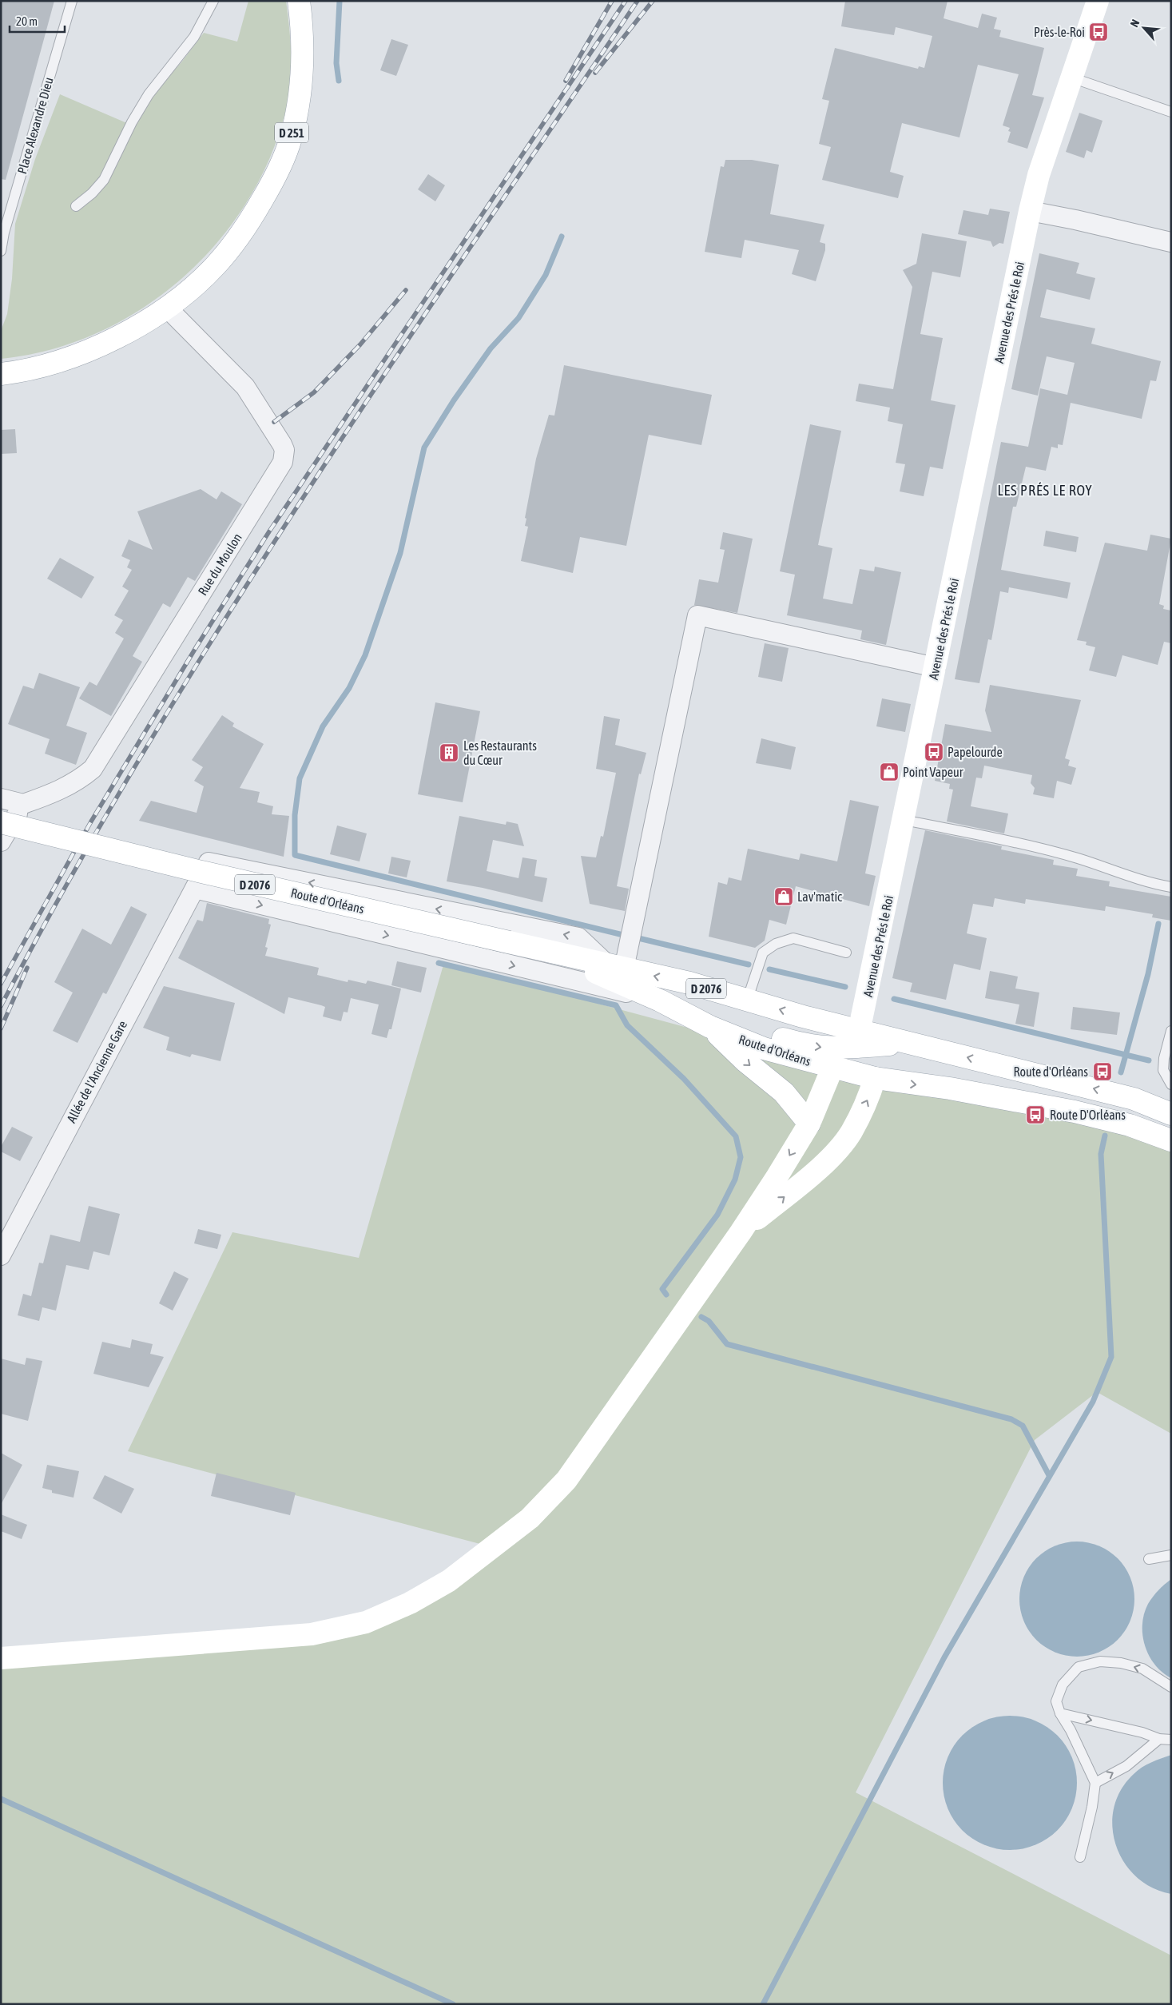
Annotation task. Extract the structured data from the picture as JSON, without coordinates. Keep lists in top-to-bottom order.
{
  "streets": {
    "main road": [
      "D 251",
      "Avenue des Prés le Roi",
      "D 2076",
      "Route d'Orléans"
    ],
    "street": ["Rue du Moulon", "Allée de l'Ancienne Gare"],
    "lane": ["Place Alexandre Dieu"]
  },
  "crossings": [
    ["D 251", "Rue du Moulon"],
    ["Avenue des Prés le Roi", "D 2076"],
    ["Avenue des Prés le Roi", "Route d'Orléans"],
    ["D 2076", "Route d'Orléans"],
    ["Route d'Orléans", "Allée de l'Ancienne Gare"]
  ],
  "districts": ["LES PRÉS LE ROY"],
  "places": {
    "bus stop": [
      "Près-le-Roi",
      "Papelourde",
      "Route d'Orléans",
      "Route D'Orléans"
    ],
    "building": ["Les Restaurants du Cœur"],
    "shop": ["Point Vapeur", "Lav'matic"]
  },
  "scale_bar": "20 m",
  "north": "top left"
}
